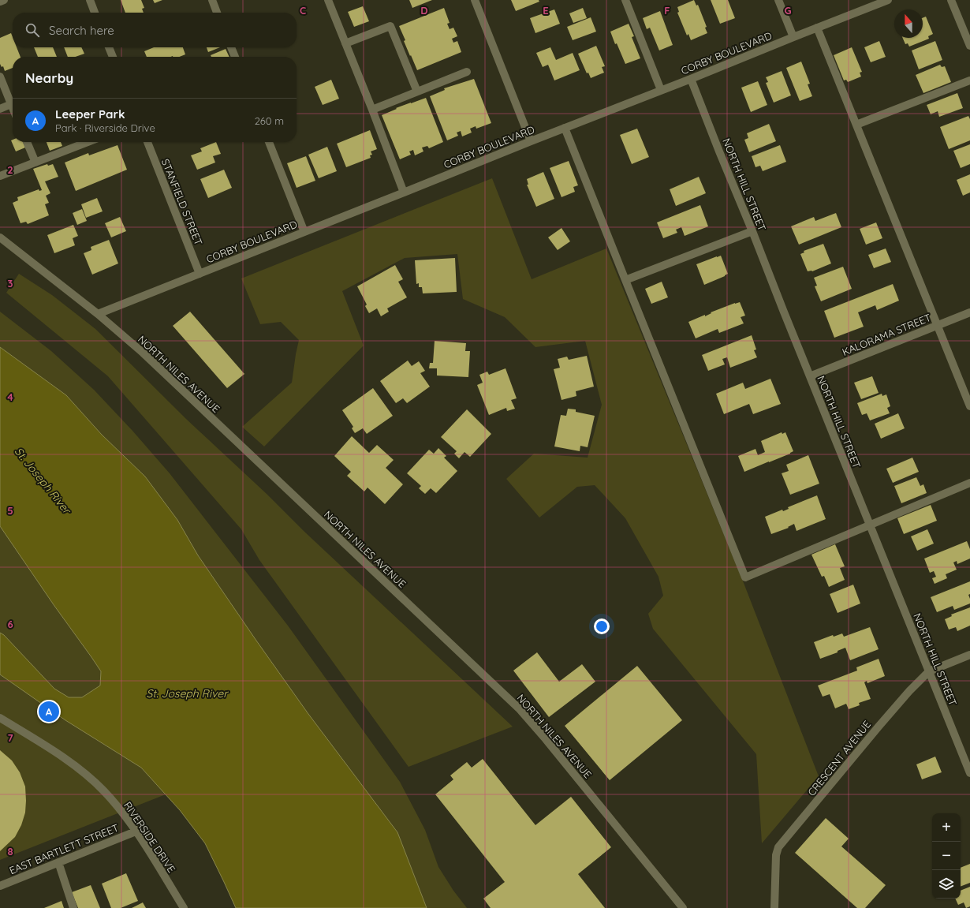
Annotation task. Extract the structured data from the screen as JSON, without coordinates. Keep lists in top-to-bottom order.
{
  "streets": {
    "street": [
      "CORBY BOULEVARD",
      "NORTH HILL STREET",
      "STANFIELD STREET",
      "KALORAMA STREET",
      "NORTH NILES AVENUE",
      "CRESCENT AVENUE",
      "RIVERSIDE DRIVE",
      "EAST BARTLETT STREET"
    ]
  },
  "crossings": [
    ["CORBY BOULEVARD", "NORTH HILL STREET"],
    ["CORBY BOULEVARD", "STANFIELD STREET"],
    ["CORBY BOULEVARD", "NORTH NILES AVENUE"],
    ["NORTH HILL STREET", "KALORAMA STREET"],
    ["NORTH HILL STREET", "CRESCENT AVENUE"],
    ["RIVERSIDE DRIVE", "EAST BARTLETT STREET"]
  ],
  "water": ["St. Joseph River"],
  "north": "top",
  "page": {
    "search": "Search here",
    "heading": "Nearby",
    "list": [
      {
        "mark": "A",
        "name": "Leeper Park",
        "note": "Park · Riverside Drive",
        "value": "260 m"
      }
    ],
    "pins": "A",
    "map_buttons": ["+", "−"]
  },
  "grid": {
    "columns": [
      "C",
      "D",
      "E",
      "F",
      "G"
    ],
    "rows": [
      "2",
      "3",
      "4",
      "5",
      "6",
      "7",
      "8"
    ]
  }
}
